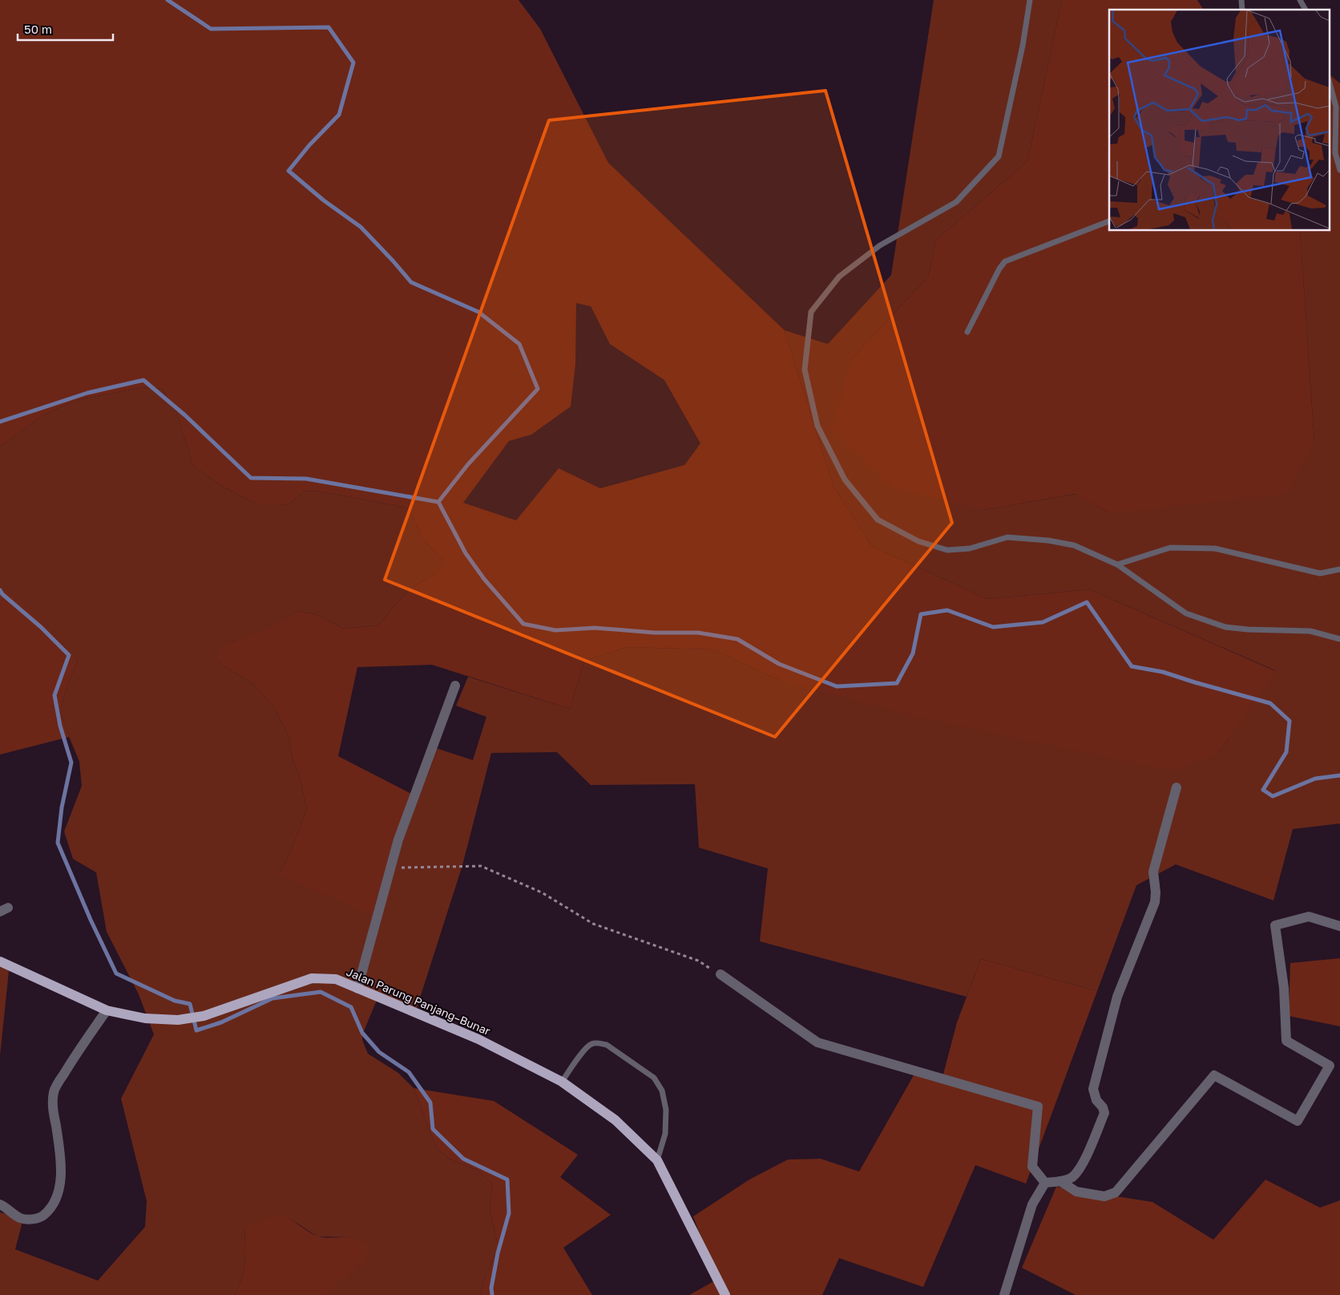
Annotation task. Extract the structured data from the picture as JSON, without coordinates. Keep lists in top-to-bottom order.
{
  "streets": {
    "main road": ["Jalan Parung Panjang–Bunar"]
  },
  "scale_bar": "50 m"
}
